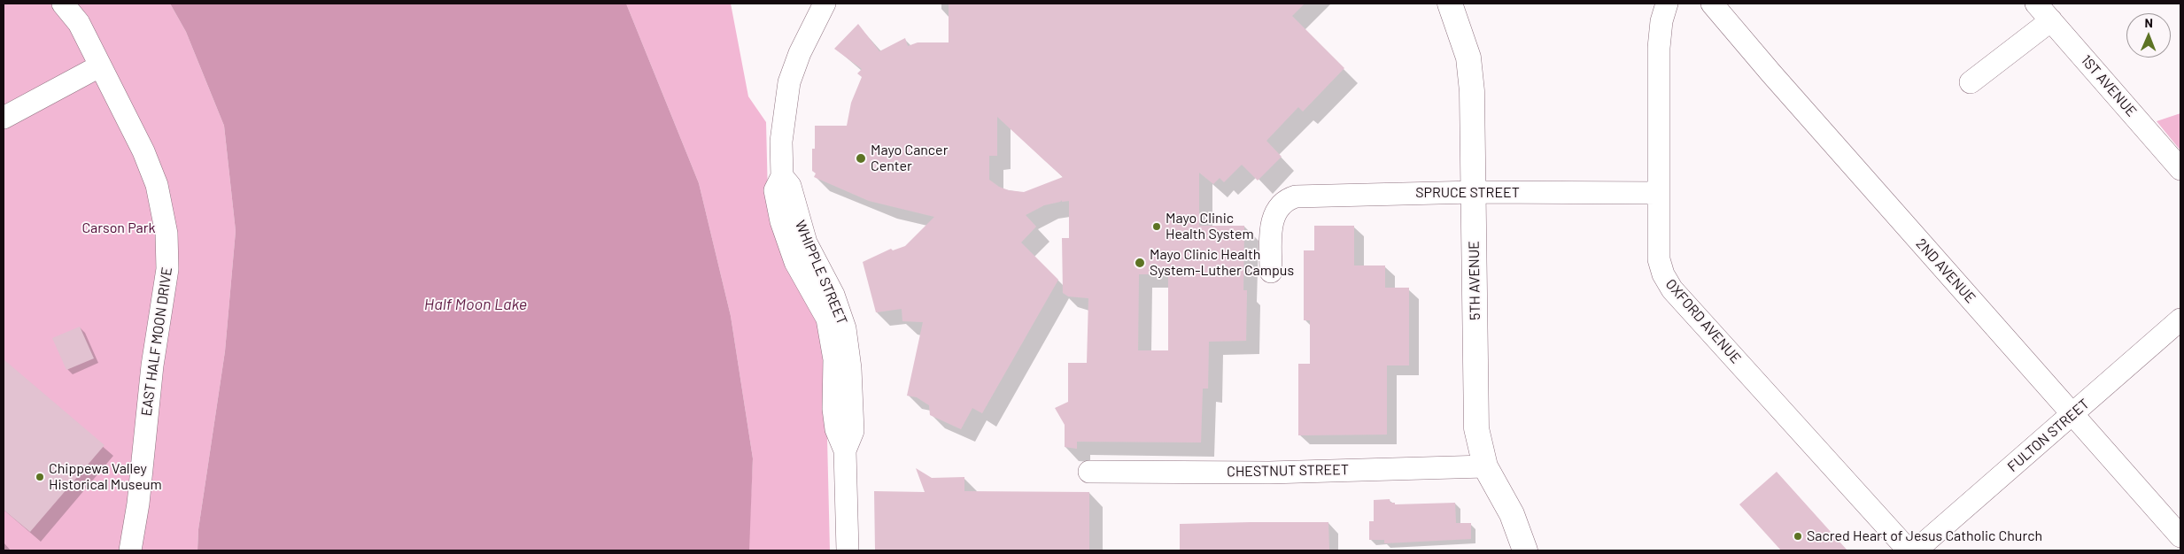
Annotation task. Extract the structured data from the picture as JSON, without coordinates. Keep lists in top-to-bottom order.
{
  "streets": {
    "main road": ["5TH AVENUE"],
    "street": [
      "1ST AVENUE",
      "SPRUCE STREET",
      "2ND AVENUE",
      "WHIPPLE STREET",
      "OXFORD AVENUE",
      "EAST HALF MOON DRIVE",
      "FULTON STREET",
      "CHESTNUT STREET"
    ]
  },
  "crossings": [
    ["SPRUCE STREET", "5TH AVENUE"],
    ["SPRUCE STREET", "OXFORD AVENUE"],
    ["2ND AVENUE", "FULTON STREET"],
    ["5TH AVENUE", "CHESTNUT STREET"]
  ],
  "water": ["Half Moon Lake"],
  "parks": ["Carson Park"],
  "places": [
    "Mayo Cancer Center",
    "Mayo Clinic Health System",
    "Mayo Clinic Health System-Luther Campus",
    "Chippewa Valley Historical Museum",
    "Sacred Heart of Jesus Catholic Church"
  ],
  "north": "top"
}
